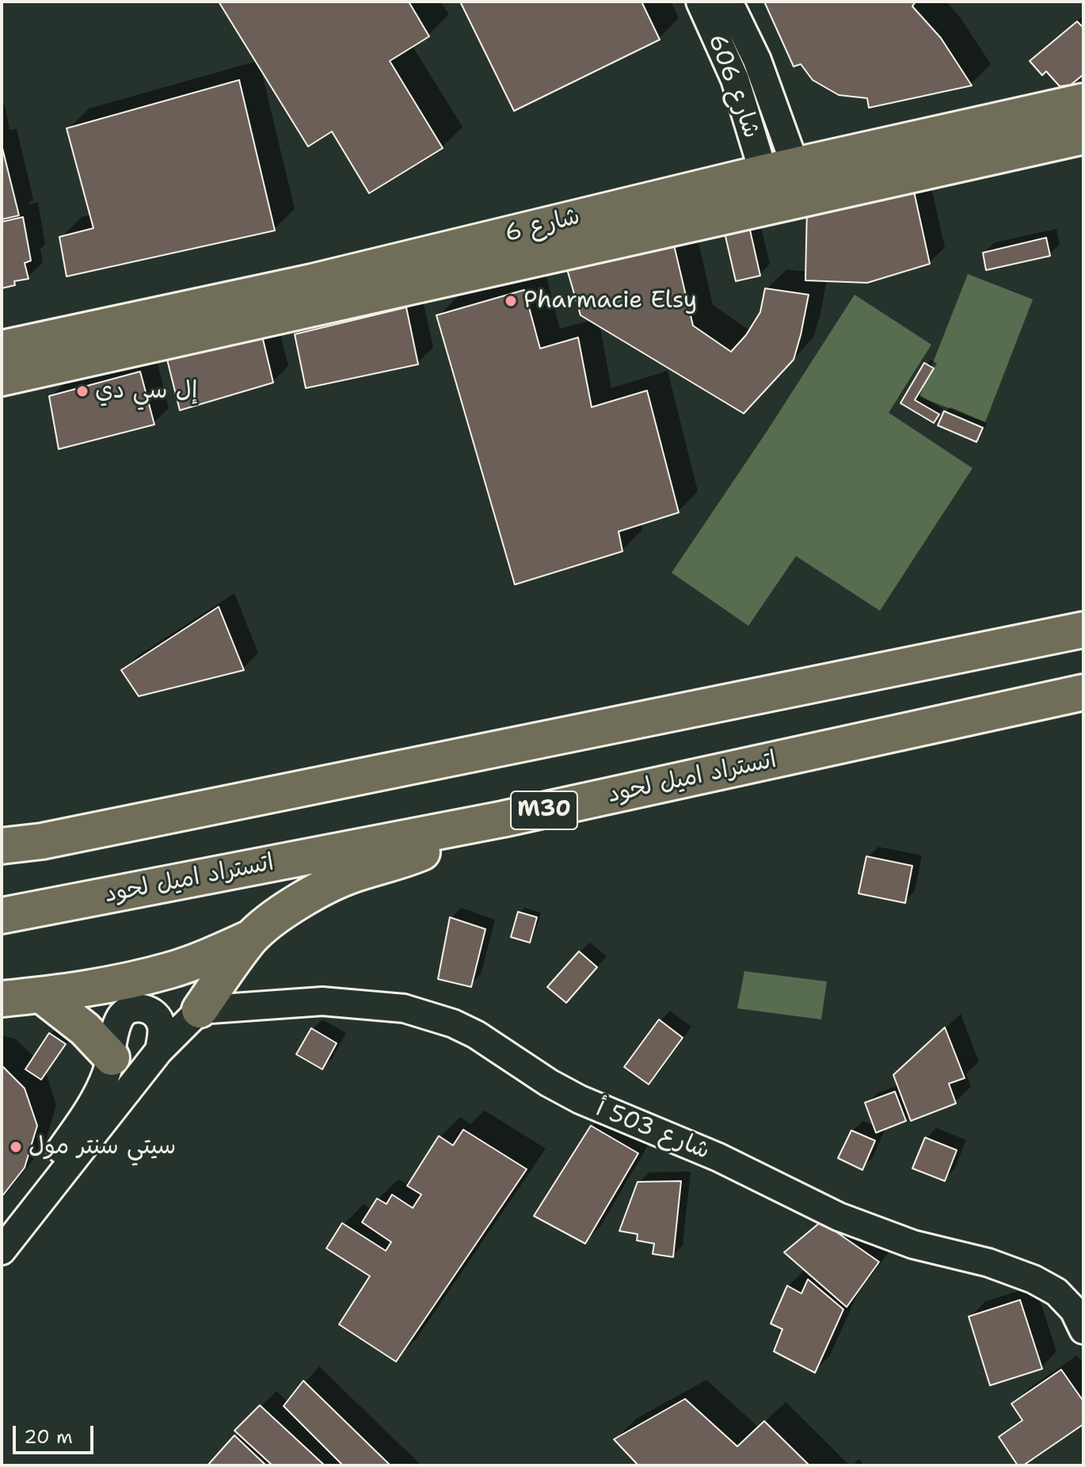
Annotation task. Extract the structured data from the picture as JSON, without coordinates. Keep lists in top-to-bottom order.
{
  "streets": {
    "main road": ["شارع 6", "اتستراد اميل لحود", "M30"],
    "street": ["شارع 606", "شارع 503 أ"]
  },
  "crossings": [
    ["شارع 606", "شارع 6"]
  ],
  "places": ["Pharmacie Elsy", "إل سي دي", "سيتي سنتر مول"],
  "scale_bar": "20 m"
}
